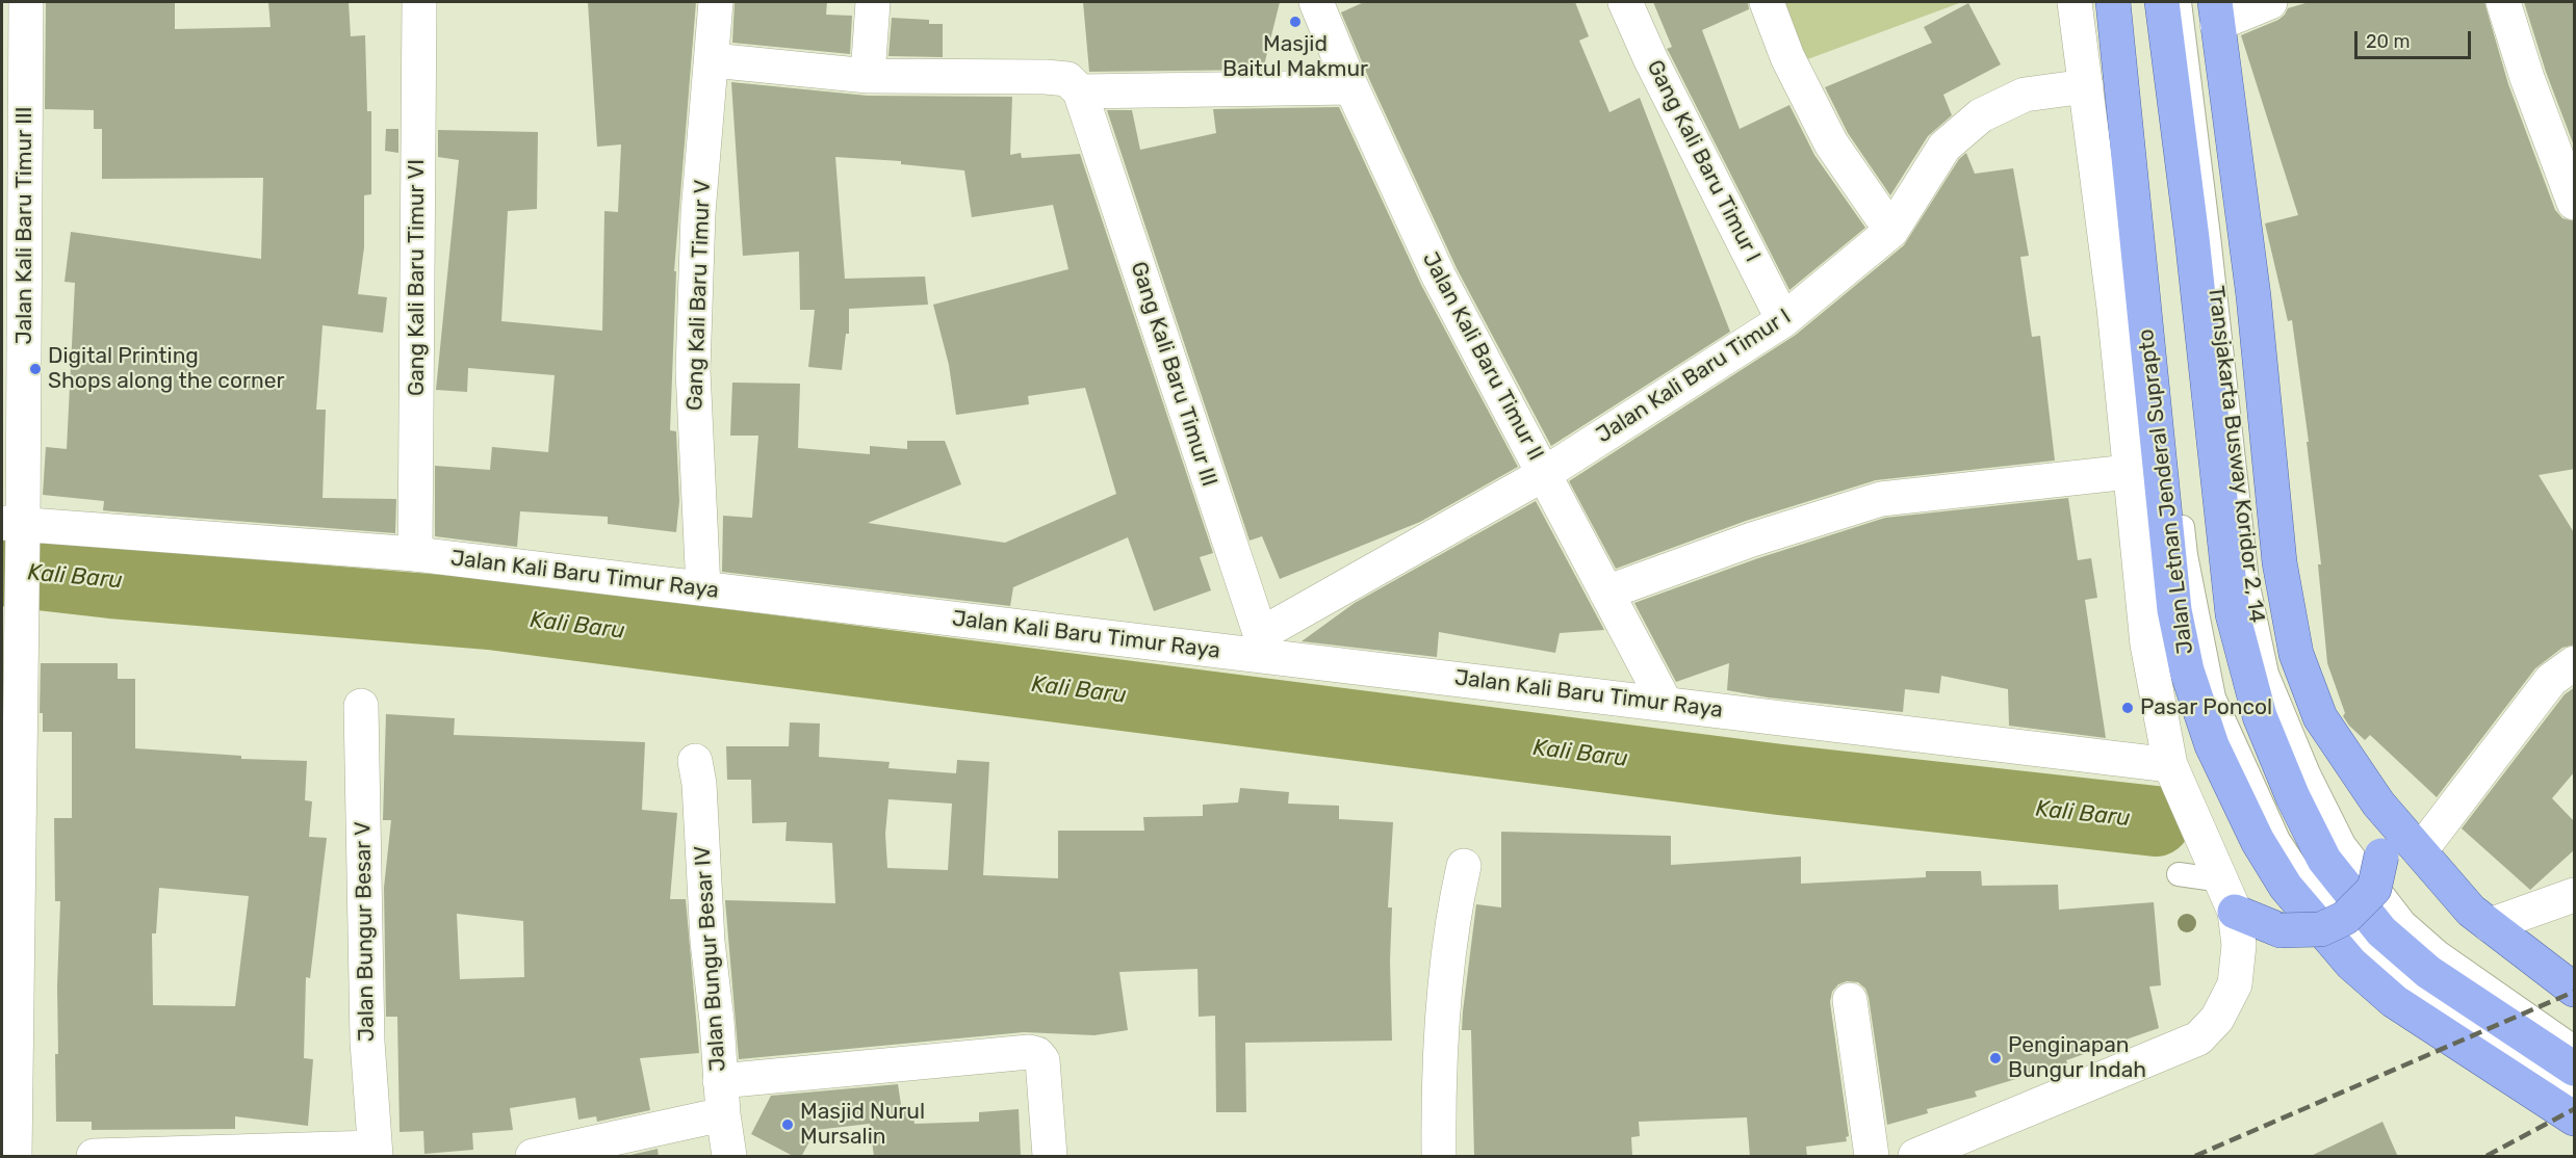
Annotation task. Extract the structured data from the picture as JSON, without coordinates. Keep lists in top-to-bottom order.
{
  "streets": {
    "main road": ["Jalan Letnan Jenderal Suprapto"],
    "street": [
      "Gang Kali Baru Timur I",
      "Jalan Kali Baru Timur III",
      "Gang Kali Baru Timur VI",
      "Gang Kali Baru Timur V",
      "Jalan Kali Baru Timur II",
      "Gang Kali Baru Timur III",
      "Jalan Kali Baru Timur I",
      "Jalan Kali Baru Timur Raya",
      "Jalan Bungur Besar V",
      "Jalan Bungur Besar IV"
    ],
    "lane": ["Transjakarta Busway Koridor 2, 14"]
  },
  "crossings": [
    ["Gang Kali Baru Timur I", "Jalan Kali Baru Timur I"],
    ["Jalan Kali Baru Timur III", "Jalan Kali Baru Timur Raya"],
    ["Gang Kali Baru Timur VI", "Jalan Kali Baru Timur Raya"],
    ["Gang Kali Baru Timur V", "Jalan Kali Baru Timur Raya"],
    ["Jalan Kali Baru Timur II", "Jalan Kali Baru Timur I"],
    ["Jalan Kali Baru Timur II", "Jalan Kali Baru Timur Raya"],
    ["Gang Kali Baru Timur III", "Jalan Kali Baru Timur I"],
    ["Gang Kali Baru Timur III", "Jalan Kali Baru Timur Raya"],
    ["Jalan Kali Baru Timur I", "Jalan Letnan Jenderal Suprapto"],
    ["Jalan Kali Baru Timur I", "Jalan Kali Baru Timur Raya"],
    ["Jalan Letnan Jenderal Suprapto", "Jalan Kali Baru Timur Raya"]
  ],
  "water": ["Kali Baru"],
  "places": [
    "Masjid Baitul Makmur",
    "Digital Printing Shops along the corner",
    "Pasar Poncol",
    "Penginapan Bungur Indah",
    "Masjid Nurul Mursalin"
  ],
  "scale_bar": "20 m"
}
